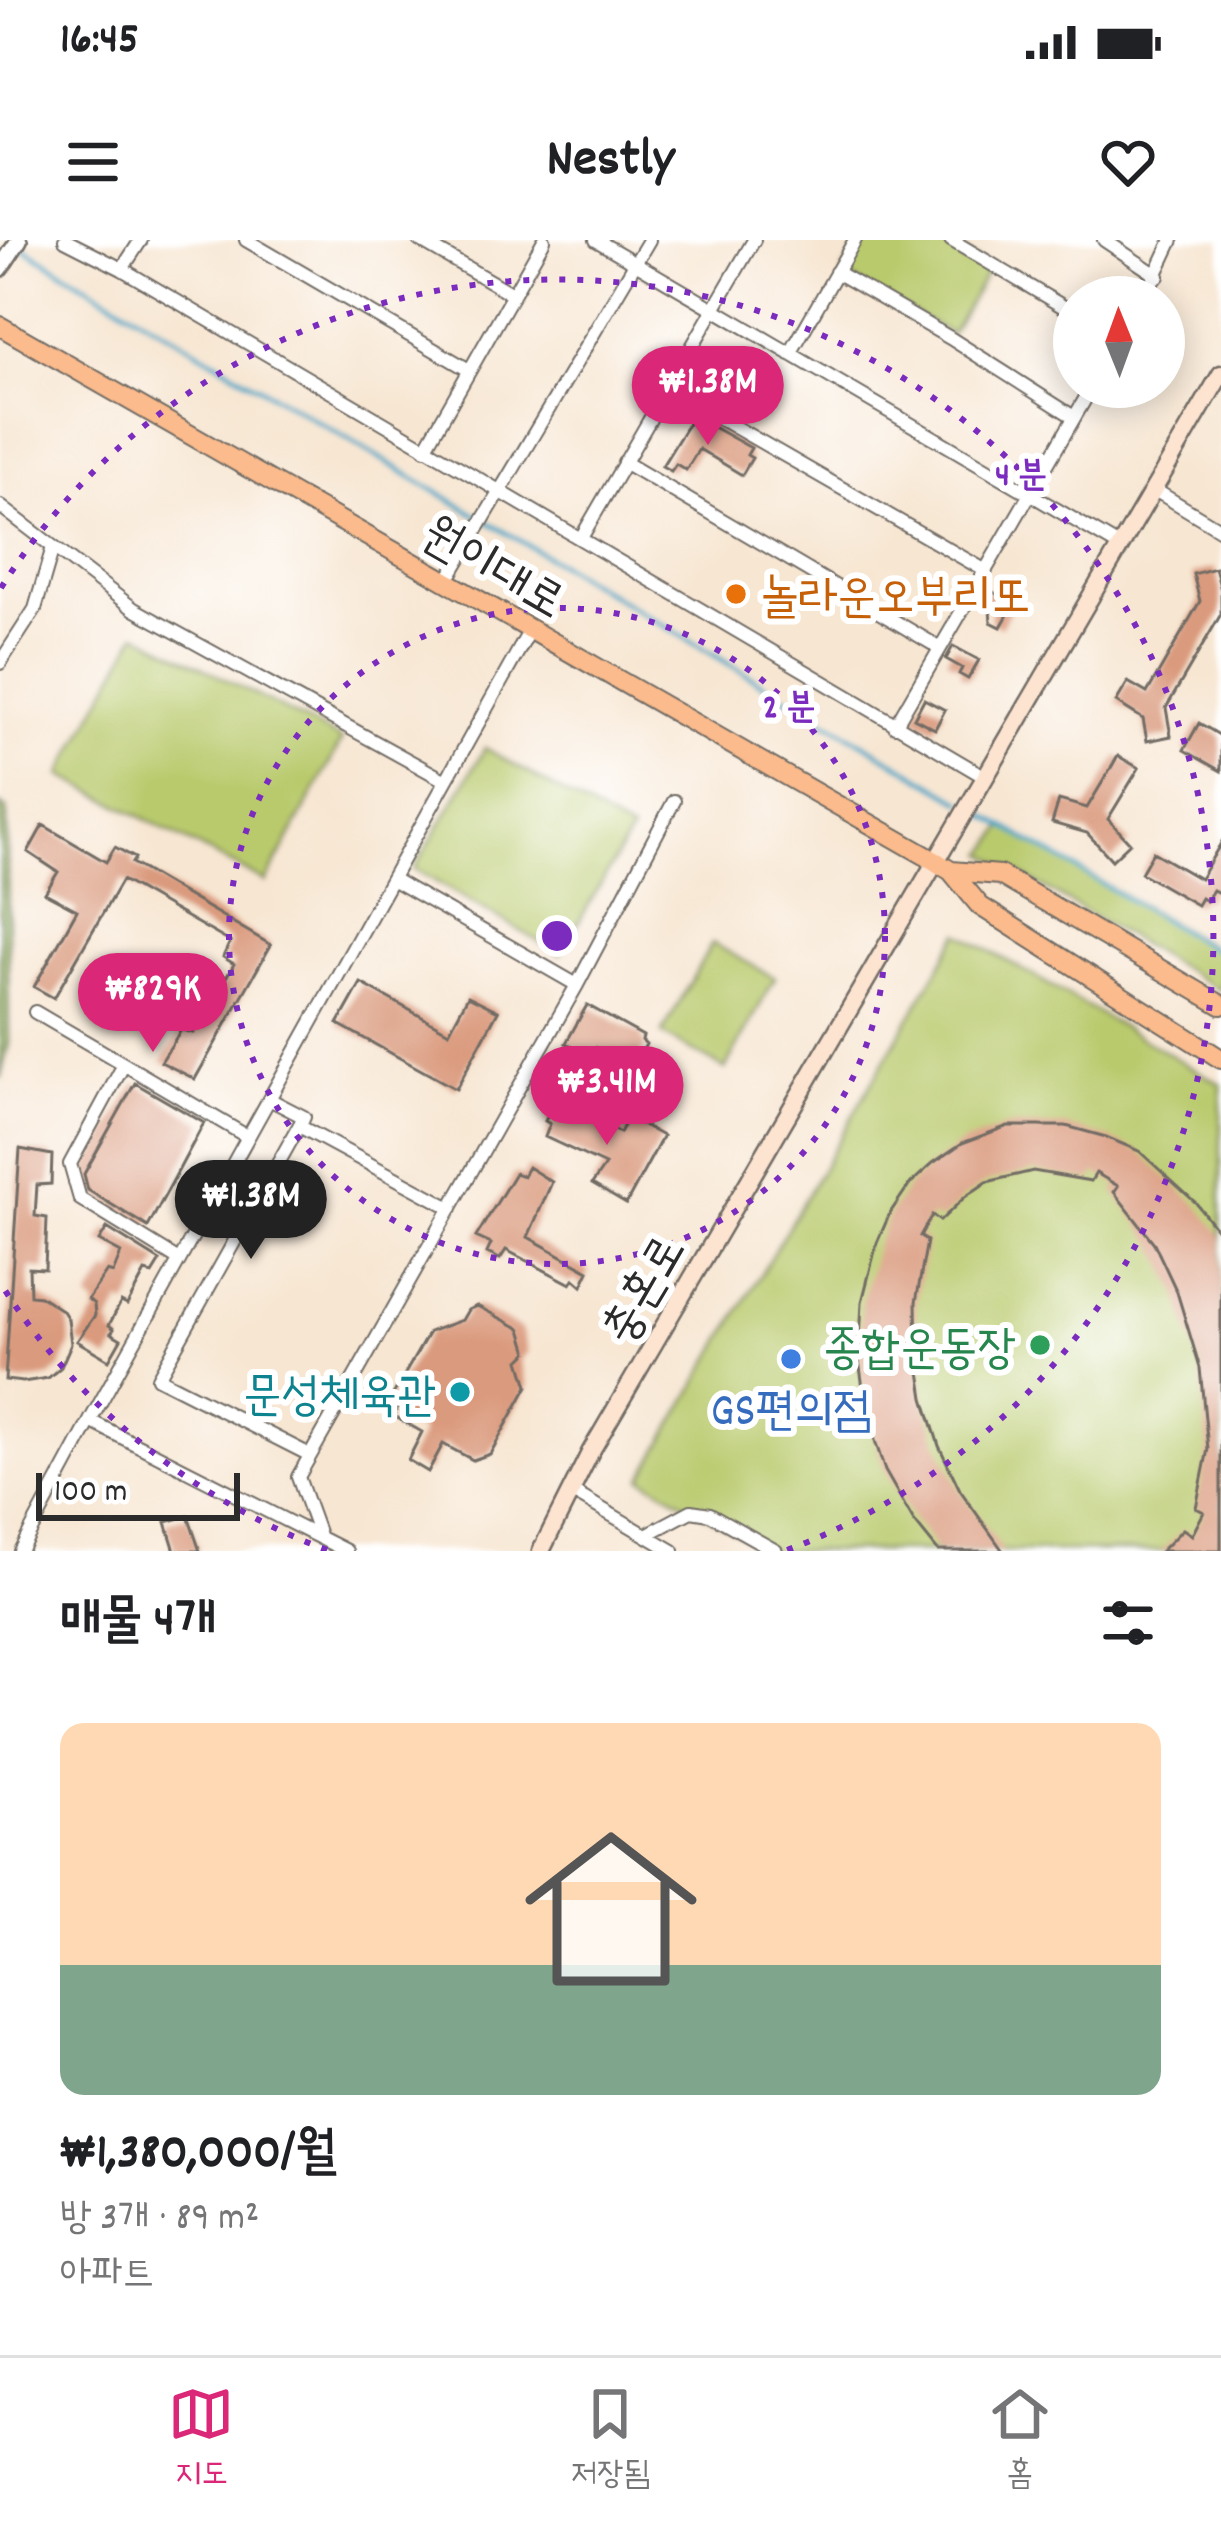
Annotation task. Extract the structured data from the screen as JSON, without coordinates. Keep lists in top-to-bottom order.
{
  "streets": {
    "main road": ["원이대로", "충혼로"]
  },
  "crossings": [
    ["원이대로", "충혼로"]
  ],
  "places": [
    "놀라운오부리또",
    "종합운동장",
    "GS편의점",
    "문성체육관"
  ],
  "scale_bar": "100 m",
  "north": "top",
  "page": {
    "status": "16:45",
    "header": "Nestly",
    "price": [
      "₩1.38M",
      "₩829K",
      "₩3.41M",
      "₩1.38M"
    ],
    "scale": "100 m",
    "heading": "매물 4개",
    "list": [
      {
        "name": "₩1,380,000/월",
        "note": "방 3개 · 89 m² · 아파트"
      }
    ],
    "tabs": ["지도", "저장됨", "홈"]
  },
  "rings": ["4 분", "2 분"]
}
